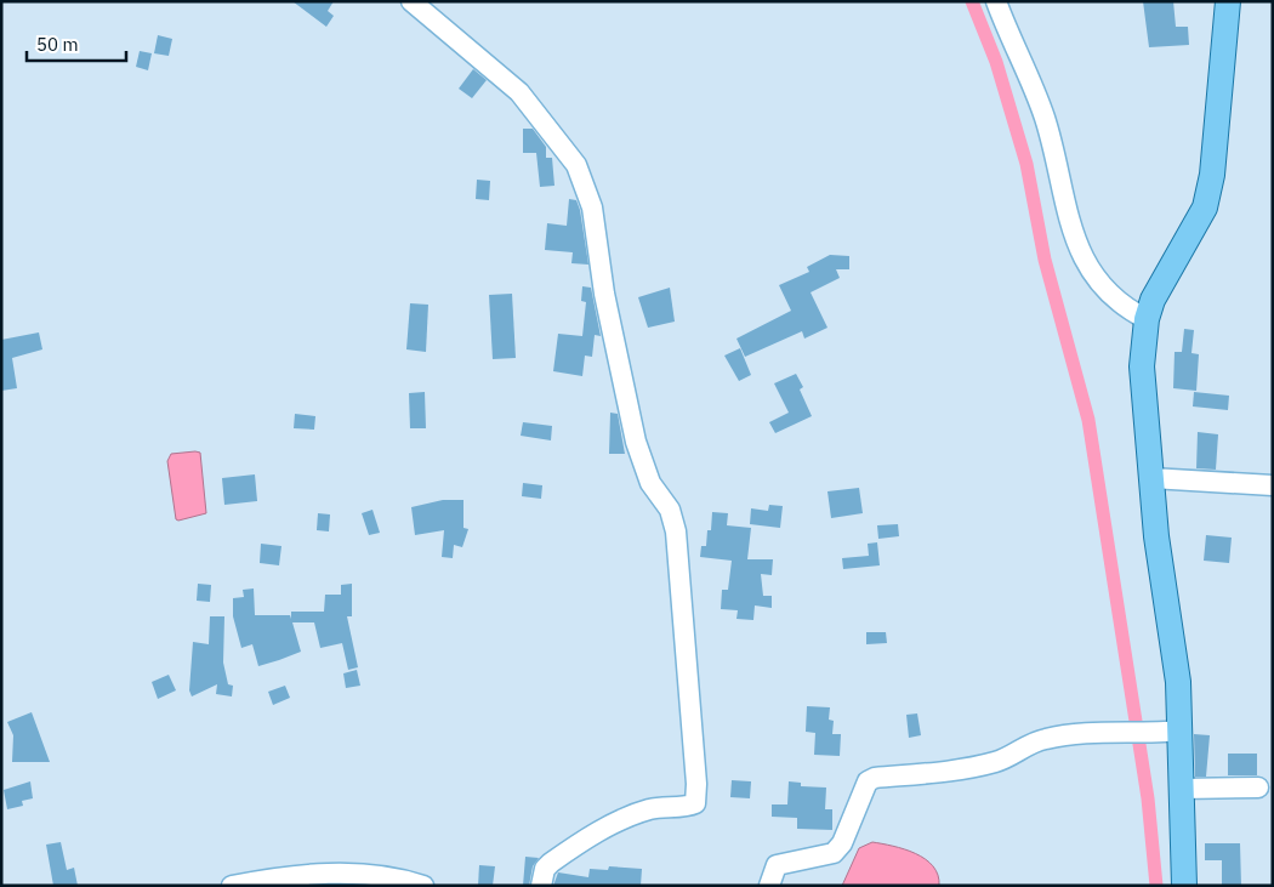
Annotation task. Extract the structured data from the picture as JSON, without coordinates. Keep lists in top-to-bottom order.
{
  "scale_bar": "50 m"
}
